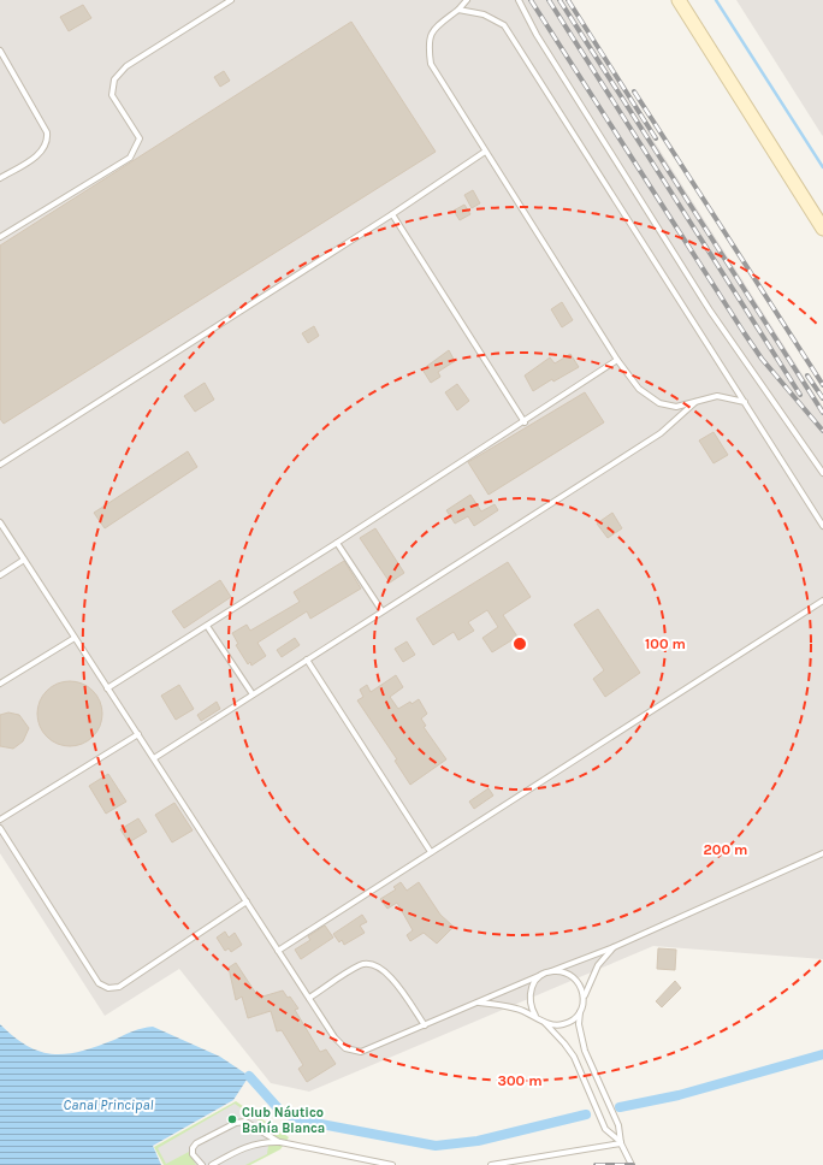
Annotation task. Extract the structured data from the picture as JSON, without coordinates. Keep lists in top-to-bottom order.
{
  "water": ["Canal Principal"],
  "places": ["Club Náutico Bahía Blanca"],
  "rings": ["100 m", "200 m", "300 m"]
}
